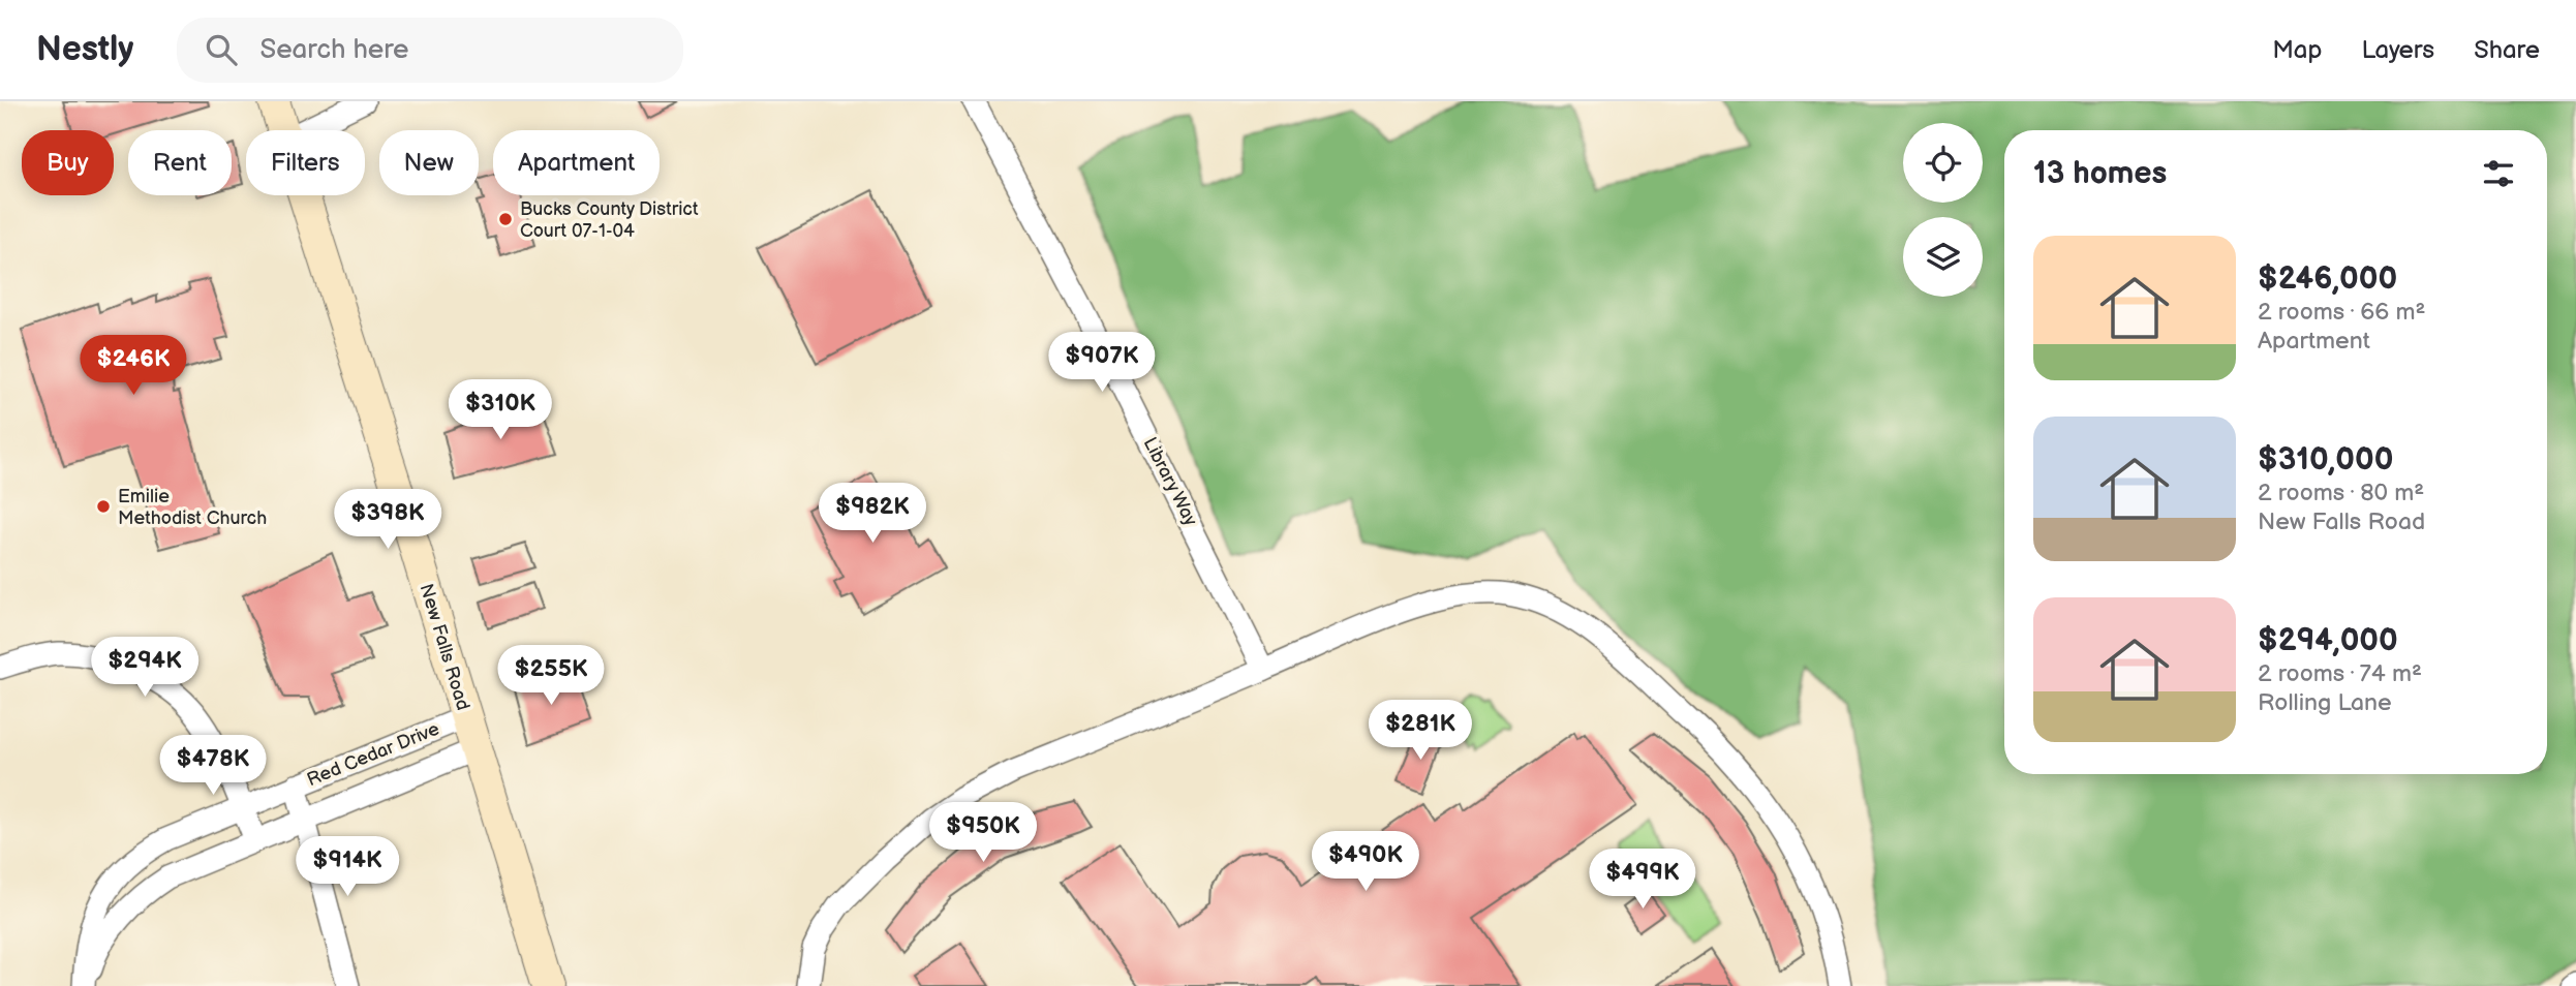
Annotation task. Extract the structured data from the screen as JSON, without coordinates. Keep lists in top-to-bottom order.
{
  "streets": {
    "main road": ["New Falls Road"],
    "street": ["Library Way", "Red Cedar Drive"]
  },
  "crossings": [
    ["New Falls Road", "Red Cedar Drive"]
  ],
  "places": ["Bucks County District Court 07-1-04", "Emilie Methodist Church"],
  "page": {
    "header": "Nestly",
    "search": "Search here",
    "nav": ["Map", "Layers", "Share"],
    "chip": [
      "Buy",
      "Rent",
      "Filters",
      "New",
      "Apartment"
    ],
    "heading": "13 homes",
    "list": [
      {
        "name": "$246,000",
        "note": "2 rooms · 66 m² · Apartment"
      },
      {
        "name": "$310,000",
        "note": "2 rooms · 80 m² · New Falls Road"
      },
      {
        "name": "$294,000",
        "note": "2 rooms · 74 m² · Rolling Lane"
      }
    ],
    "price": [
      "$907K",
      "$246K",
      "$310K",
      "$982K",
      "$398K",
      "$294K",
      "$255K",
      "$281K",
      "$478K",
      "$950K",
      "$490K",
      "$914K",
      "$499K"
    ]
  }
}
